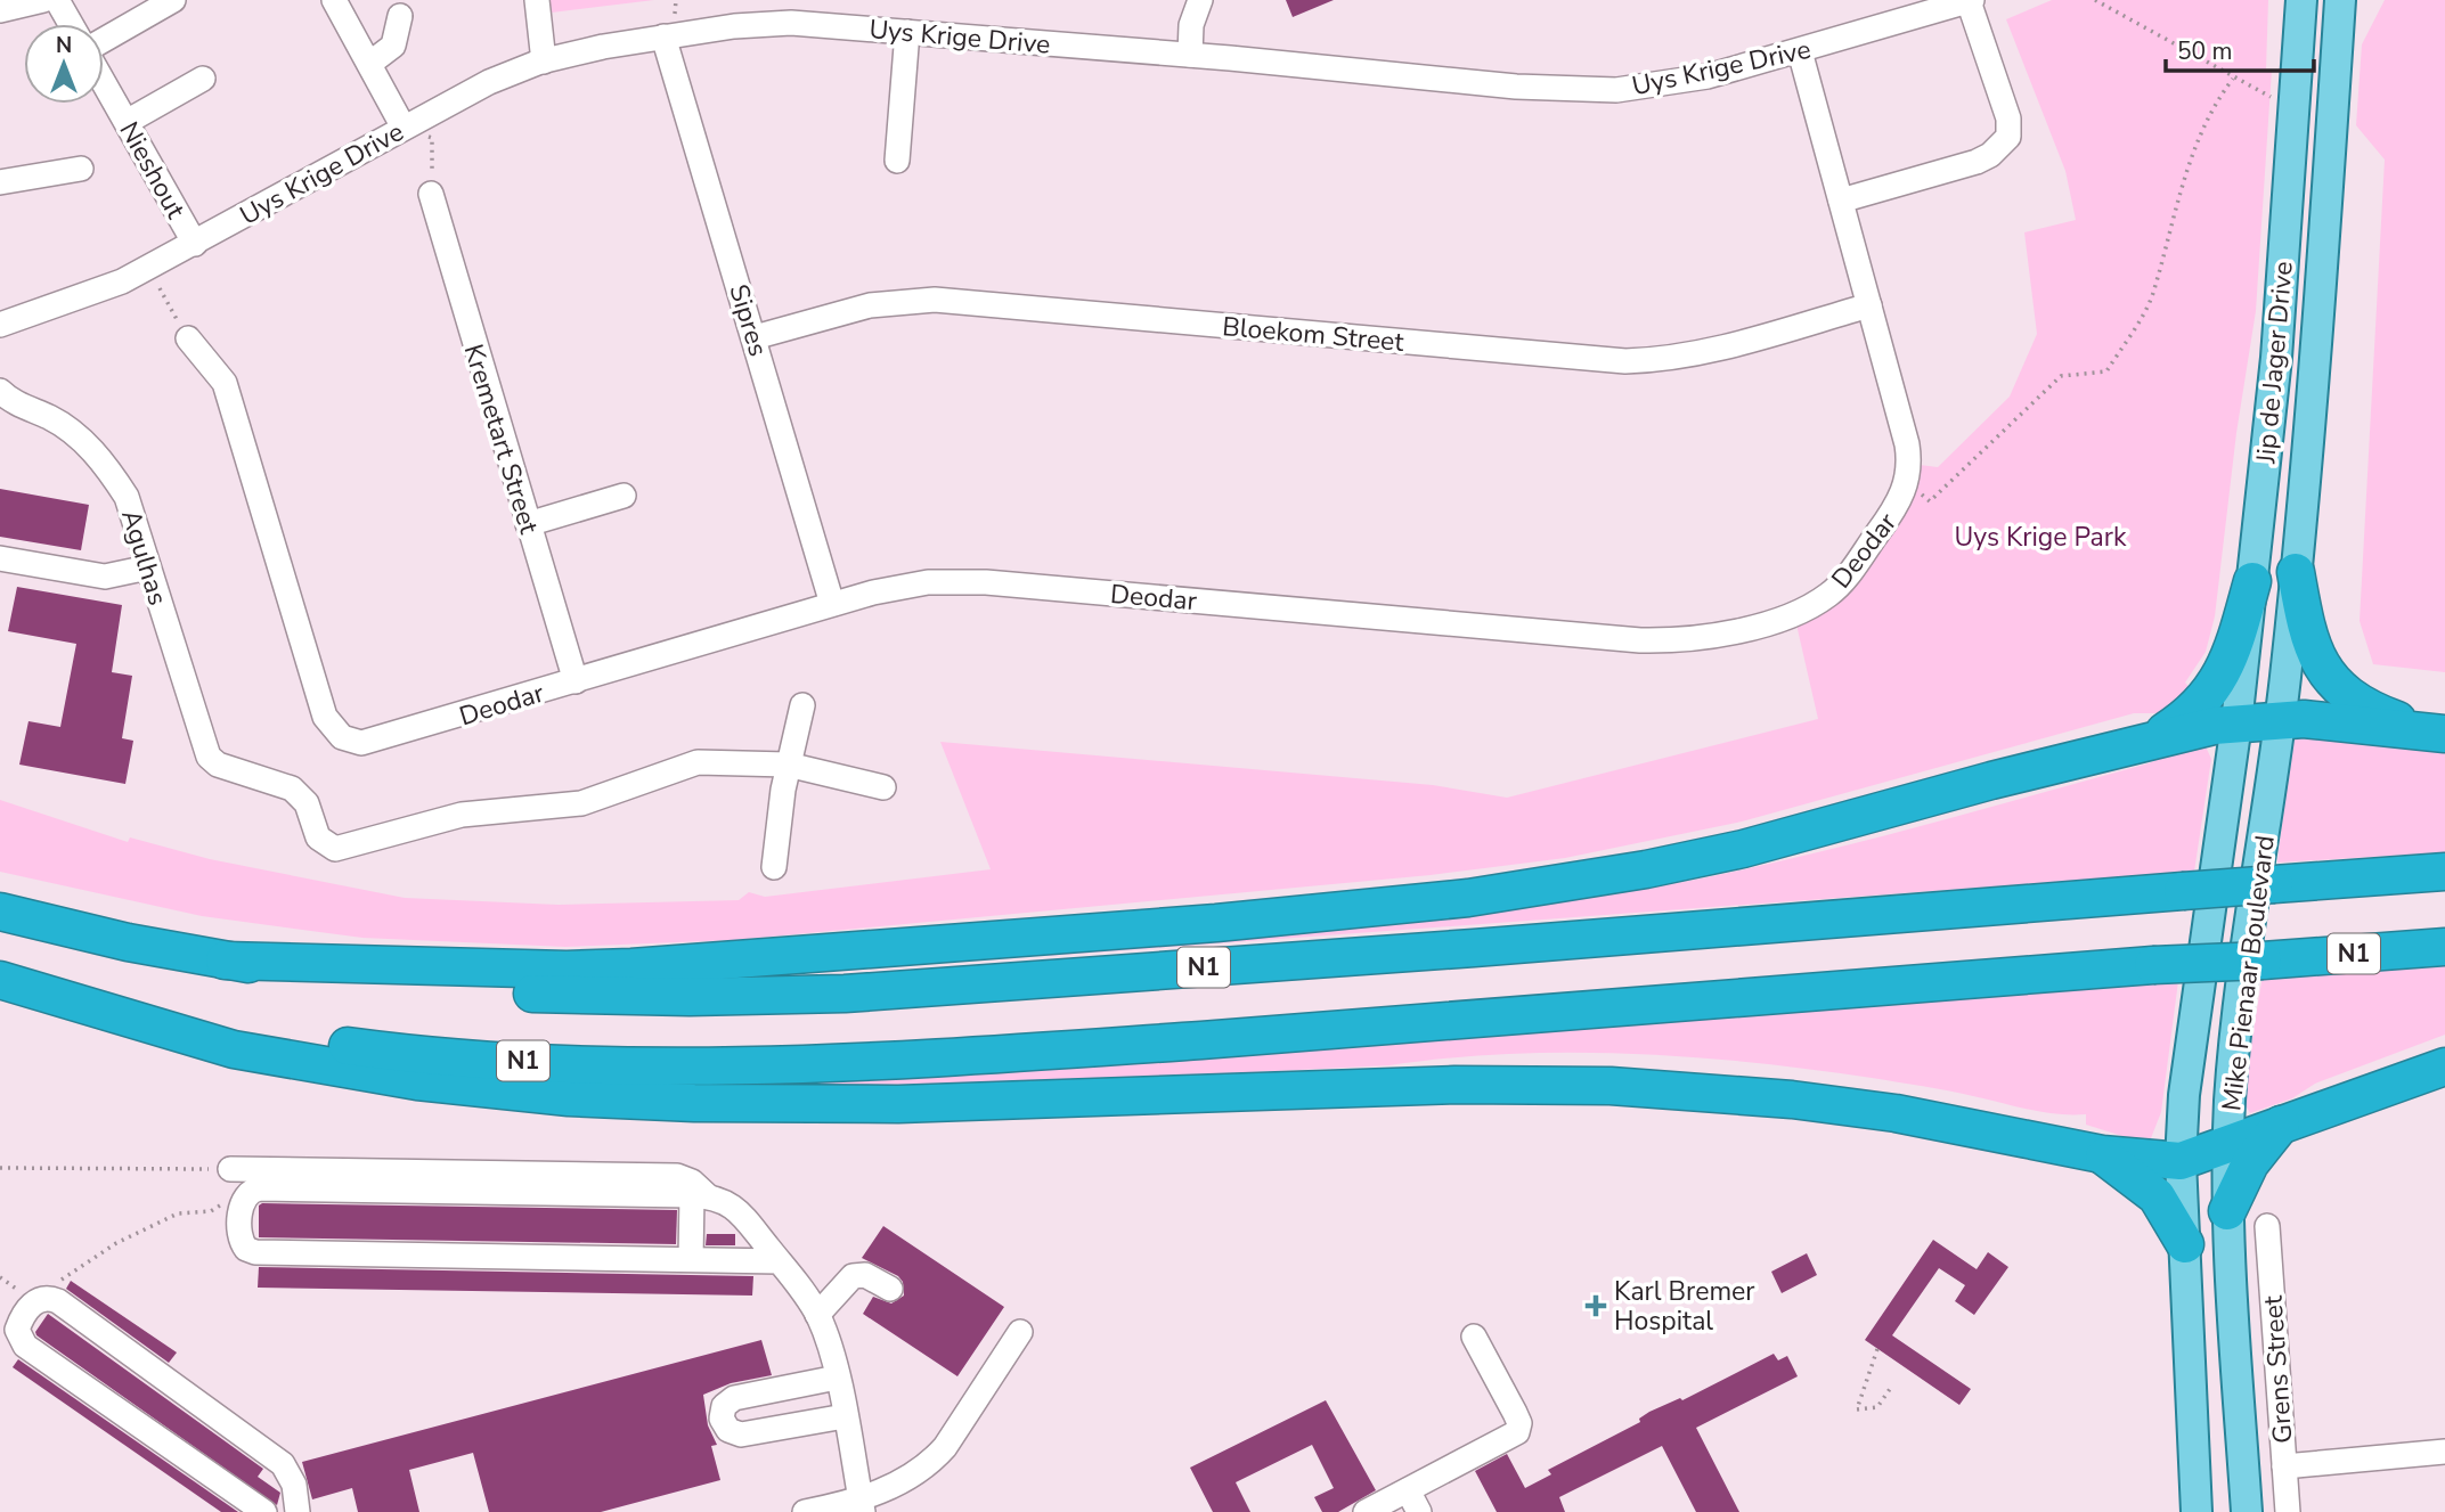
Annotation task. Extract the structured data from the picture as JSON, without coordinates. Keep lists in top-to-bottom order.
{
  "streets": {
    "highway": ["N1"],
    "main road": ["Jip de Jager Drive", "Mike Pienaar Boulevard"],
    "street": [
      "Uys Krige Drive",
      "Nieshout",
      "Sipres",
      "Bloekom Street",
      "Kremetart Street",
      "Deodar",
      "Agulhas",
      "Grens Street"
    ]
  },
  "crossings": [
    ["Uys Krige Drive", "Nieshout"],
    ["Uys Krige Drive", "Sipres"],
    ["Uys Krige Drive", "Deodar"],
    ["Sipres", "Bloekom Street"],
    ["Sipres", "Deodar"],
    ["Bloekom Street", "Deodar"],
    ["Jip de Jager Drive", "Mike Pienaar Boulevard"],
    ["Kremetart Street", "Deodar"]
  ],
  "parks": ["Uys Krige Park"],
  "places": {
    "health": ["Karl Bremer Hospital"]
  },
  "scale_bar": "50 m",
  "north": "top"
}
